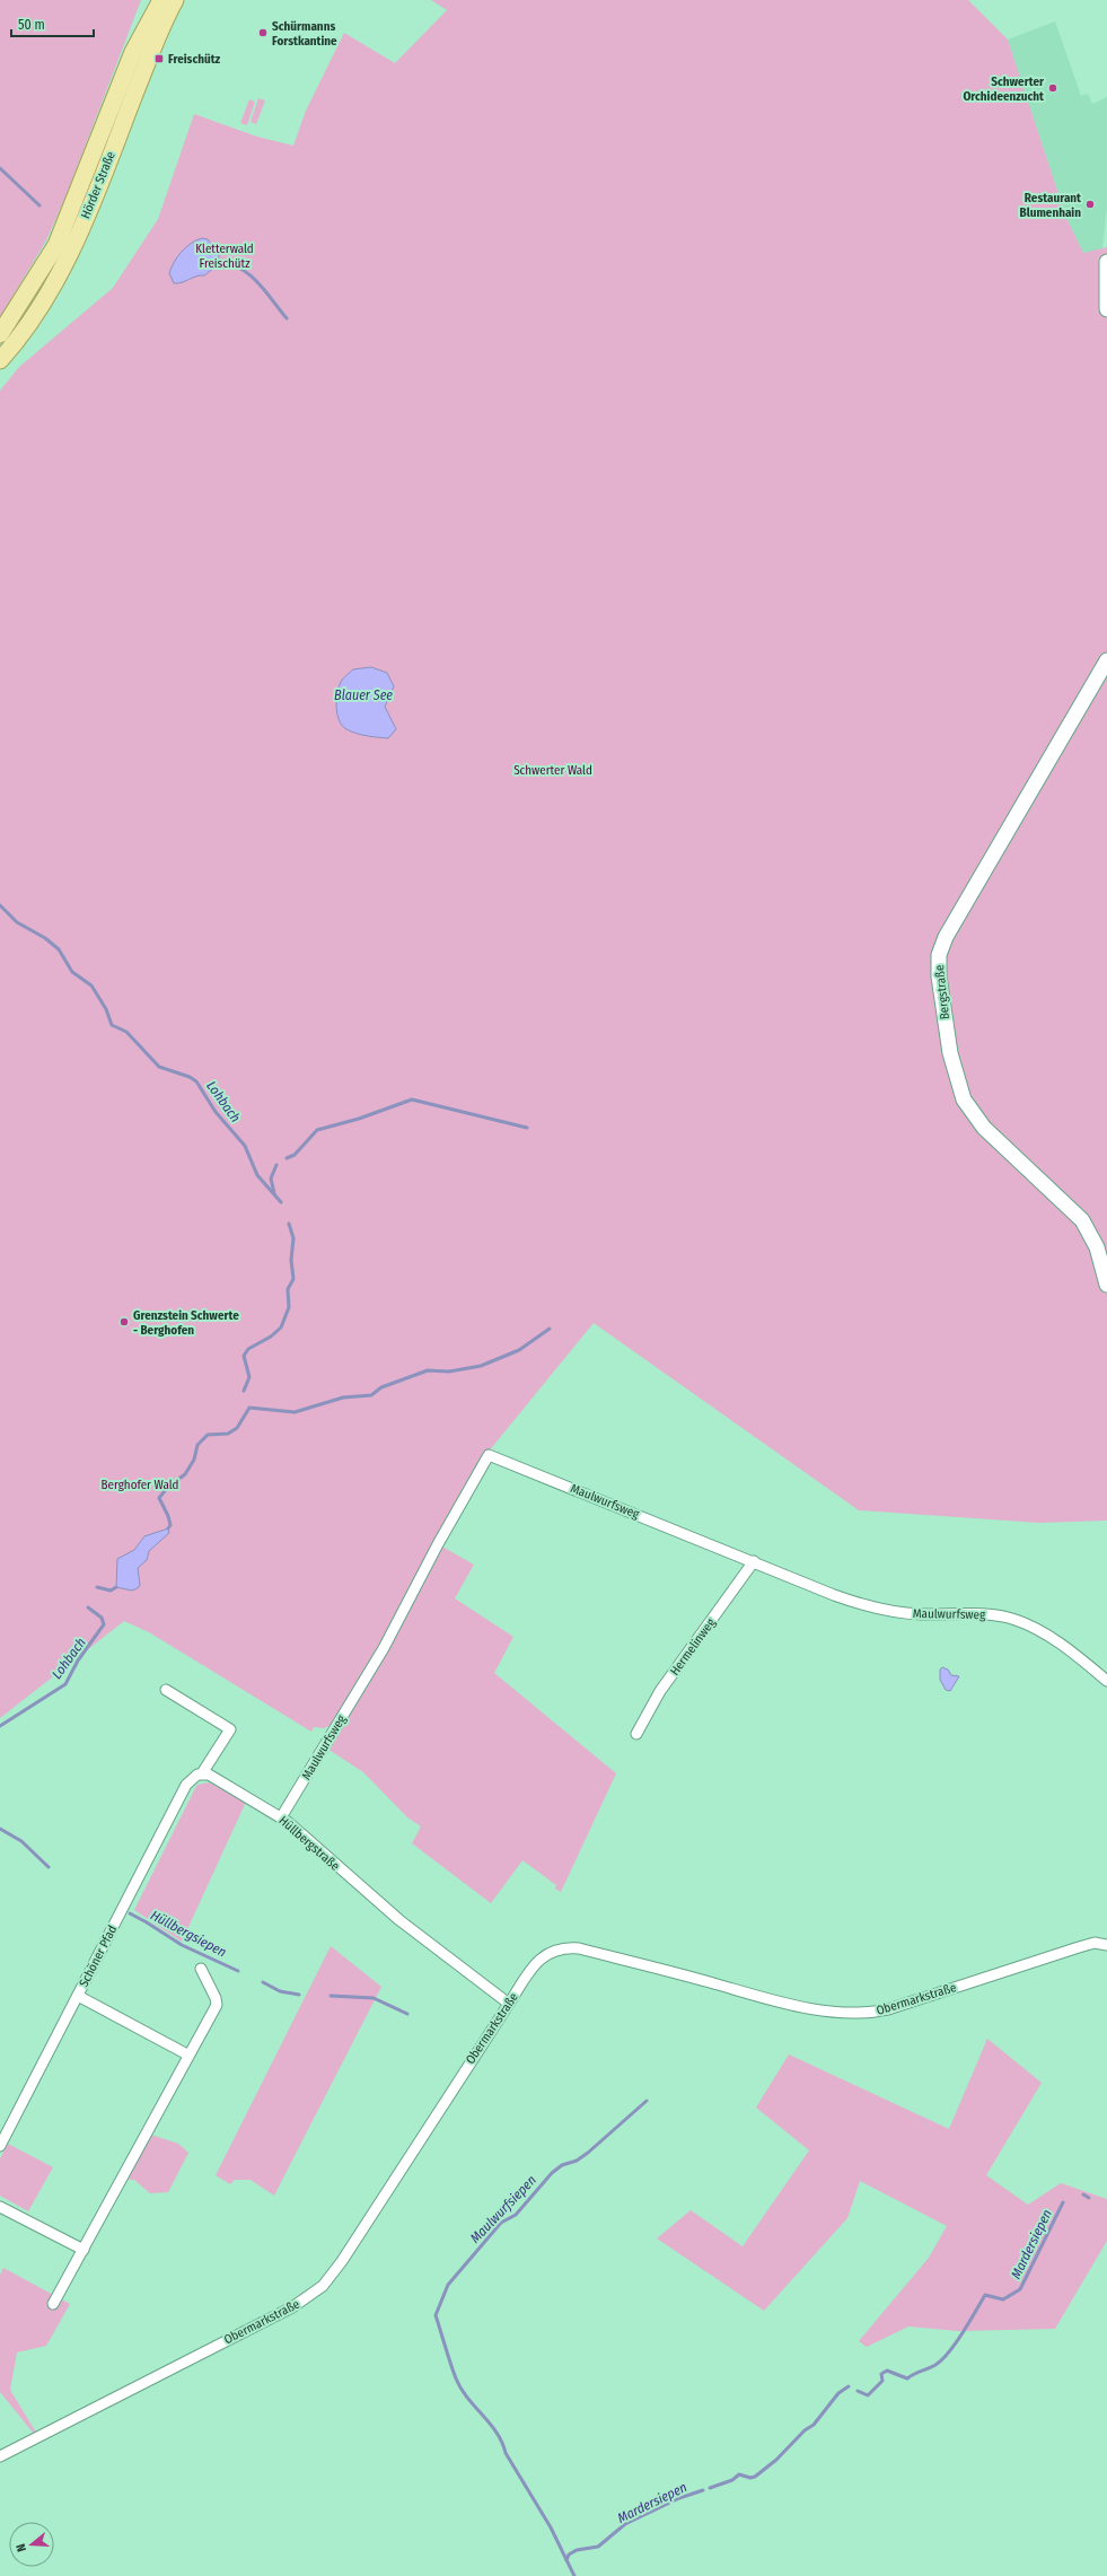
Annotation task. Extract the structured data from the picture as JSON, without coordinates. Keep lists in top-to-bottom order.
{
  "streets": {
    "main road": ["Hörder Straße", "Bergstraße"],
    "street": [
      "Maulwurfsweg",
      "Hermelinweg",
      "Hüllbergstraße",
      "Schöner Pfad",
      "Obermarkstraße"
    ]
  },
  "crossings": [
    ["Maulwurfsweg", "Hermelinweg"],
    ["Maulwurfsweg", "Hüllbergstraße"],
    ["Hüllbergstraße", "Schöner Pfad"],
    ["Hüllbergstraße", "Obermarkstraße"]
  ],
  "water": [
    "Blauer See",
    "Lohbach",
    "Hüllbergsiepen",
    "Maulwurfsiepen",
    "Mardersiepen"
  ],
  "parks": ["Kletterwald Freischütz", "Schwerter Wald", "Berghofer Wald"],
  "places": {
    "other": [
      "Schürmanns Forstkantine",
      "Schwerter Orchideenzucht",
      "Restaurant Blumenhain",
      "Grenzstein Schwerte - Berghofen"
    ],
    "transit": ["Freischütz"]
  },
  "scale_bar": "50 m",
  "north": "left"
}
